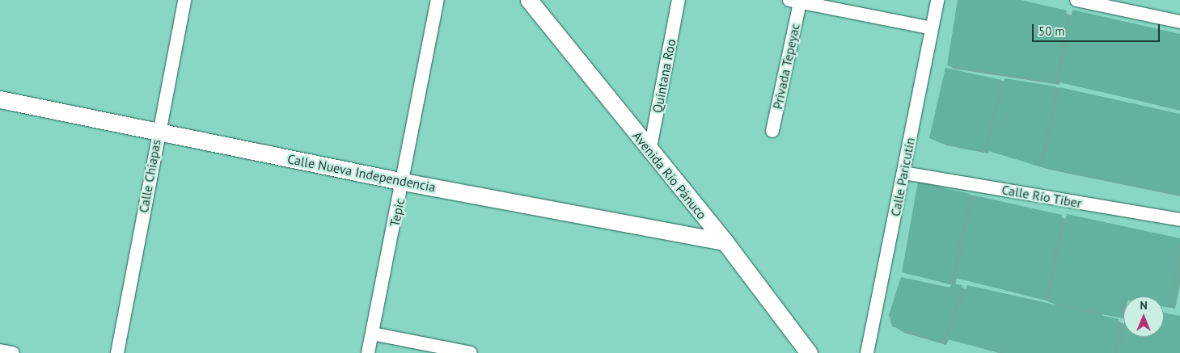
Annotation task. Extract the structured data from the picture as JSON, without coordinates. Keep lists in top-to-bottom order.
{
  "streets": {
    "street": [
      "Privada Tepeyac",
      "Quintana Roo",
      "Calle Nueva Independencia",
      "Avenida Río Pánuco",
      "Calle Chiapas",
      "Calle Paricutín",
      "Calle Río Tiber",
      "Tepic"
    ]
  },
  "crossings": [
    ["Quintana Roo", "Avenida Río Pánuco"],
    ["Calle Nueva Independencia", "Avenida Río Pánuco"],
    ["Calle Nueva Independencia", "Calle Chiapas"],
    ["Calle Nueva Independencia", "Tepic"],
    ["Calle Paricutín", "Calle Río Tiber"]
  ],
  "scale_bar": "50 m",
  "north": "top"
}
